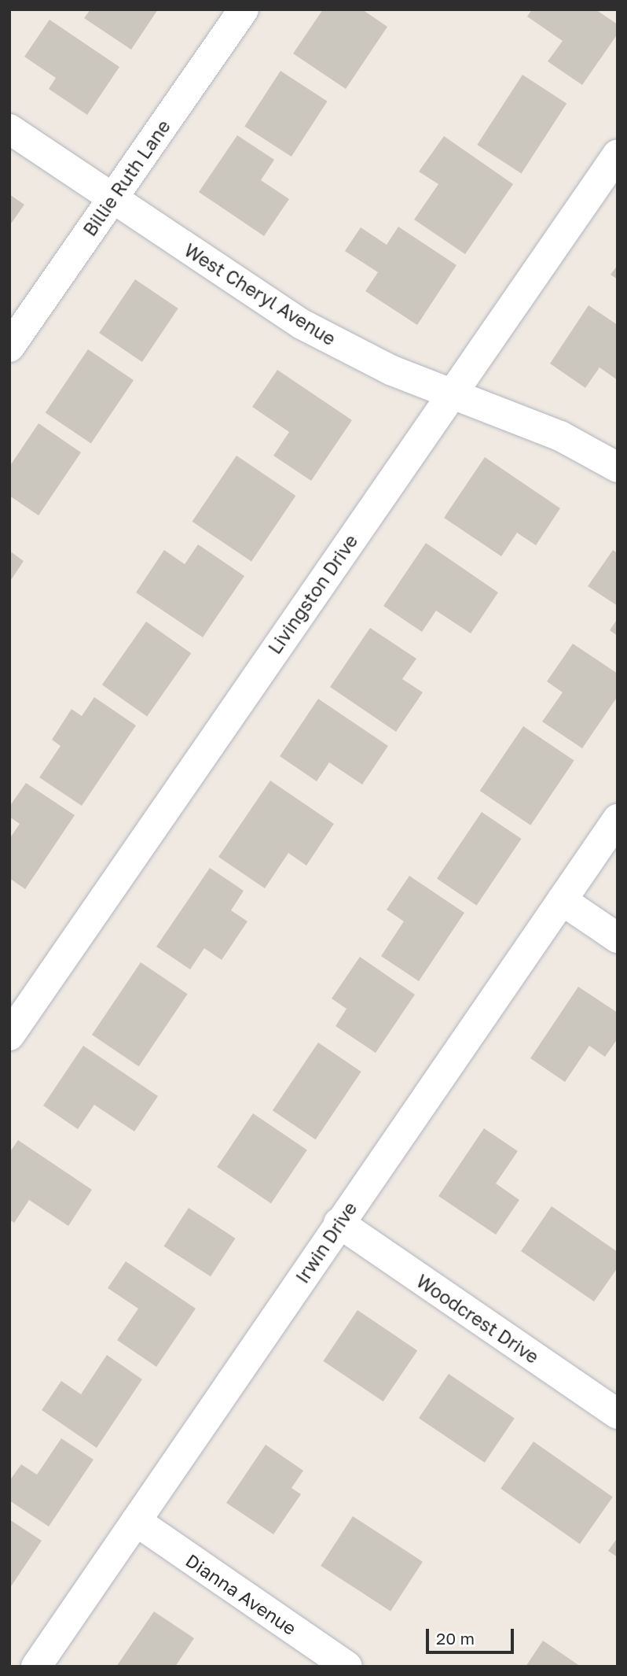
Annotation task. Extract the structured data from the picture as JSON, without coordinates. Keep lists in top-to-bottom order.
{
  "streets": {
    "street": [
      "Billie Ruth Lane",
      "West Cheryl Avenue",
      "Livingston Drive",
      "Irwin Drive",
      "Woodcrest Drive",
      "Dianna Avenue"
    ]
  },
  "crossings": [
    ["Billie Ruth Lane", "West Cheryl Avenue"],
    ["West Cheryl Avenue", "Livingston Drive"],
    ["Irwin Drive", "Woodcrest Drive"],
    ["Irwin Drive", "Dianna Avenue"]
  ],
  "scale_bar": "20 m"
}
